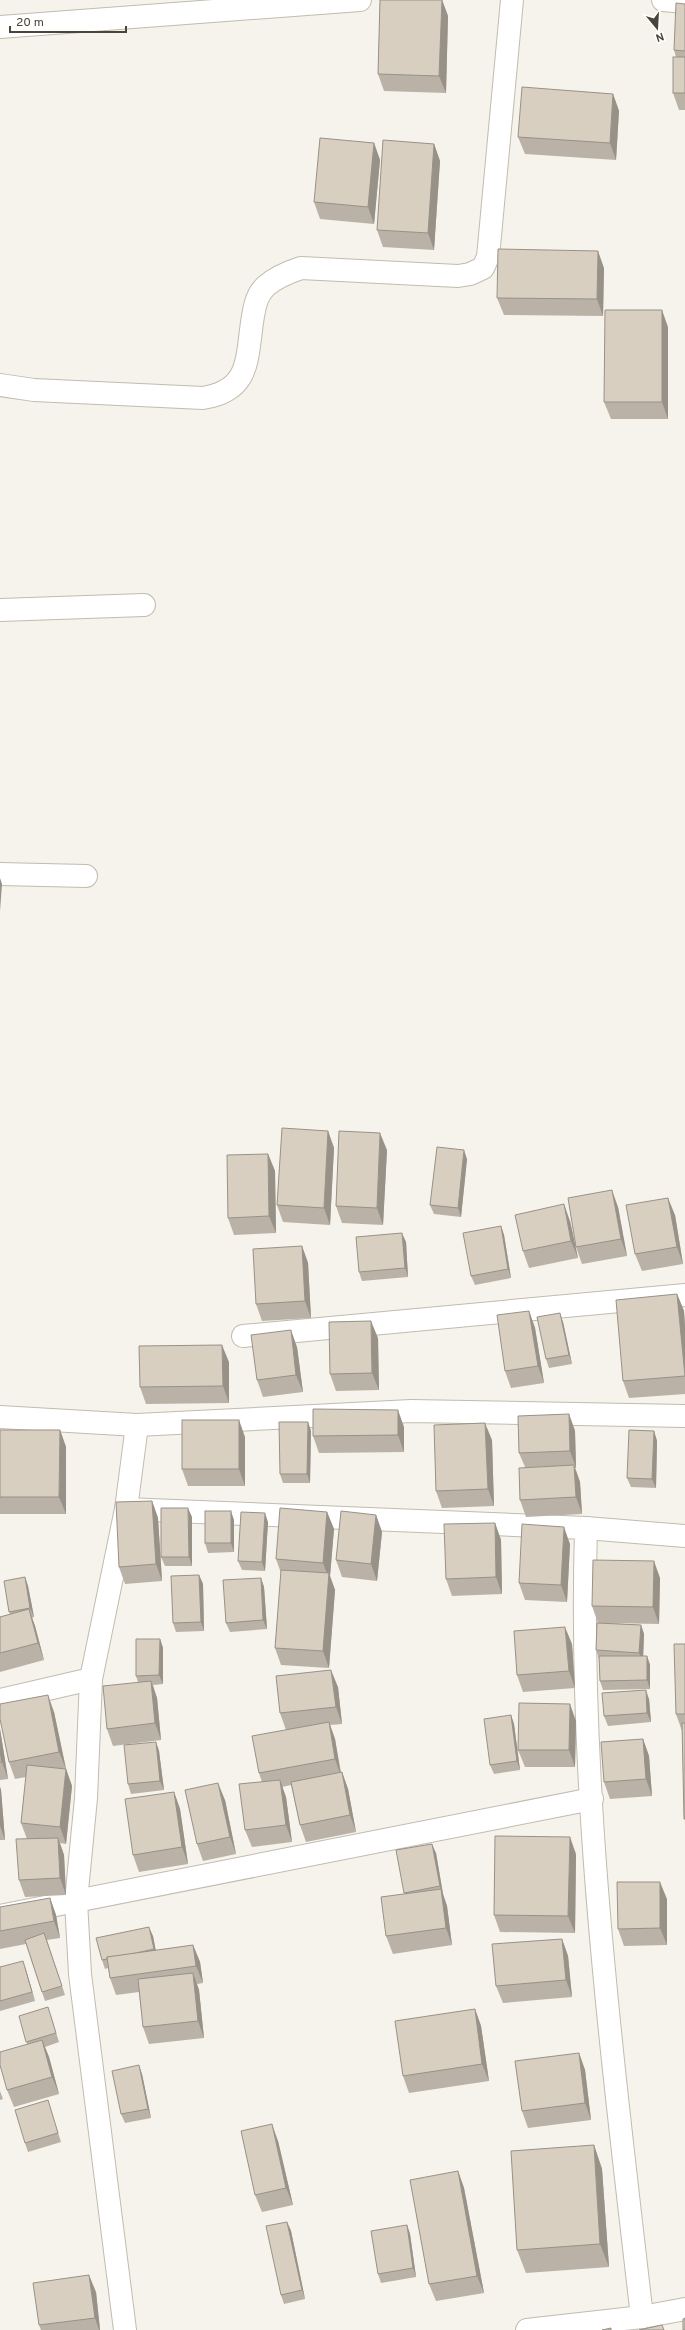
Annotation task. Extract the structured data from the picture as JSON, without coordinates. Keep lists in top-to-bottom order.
{
  "scale_bar": "20 m",
  "north": "bottom"
}
